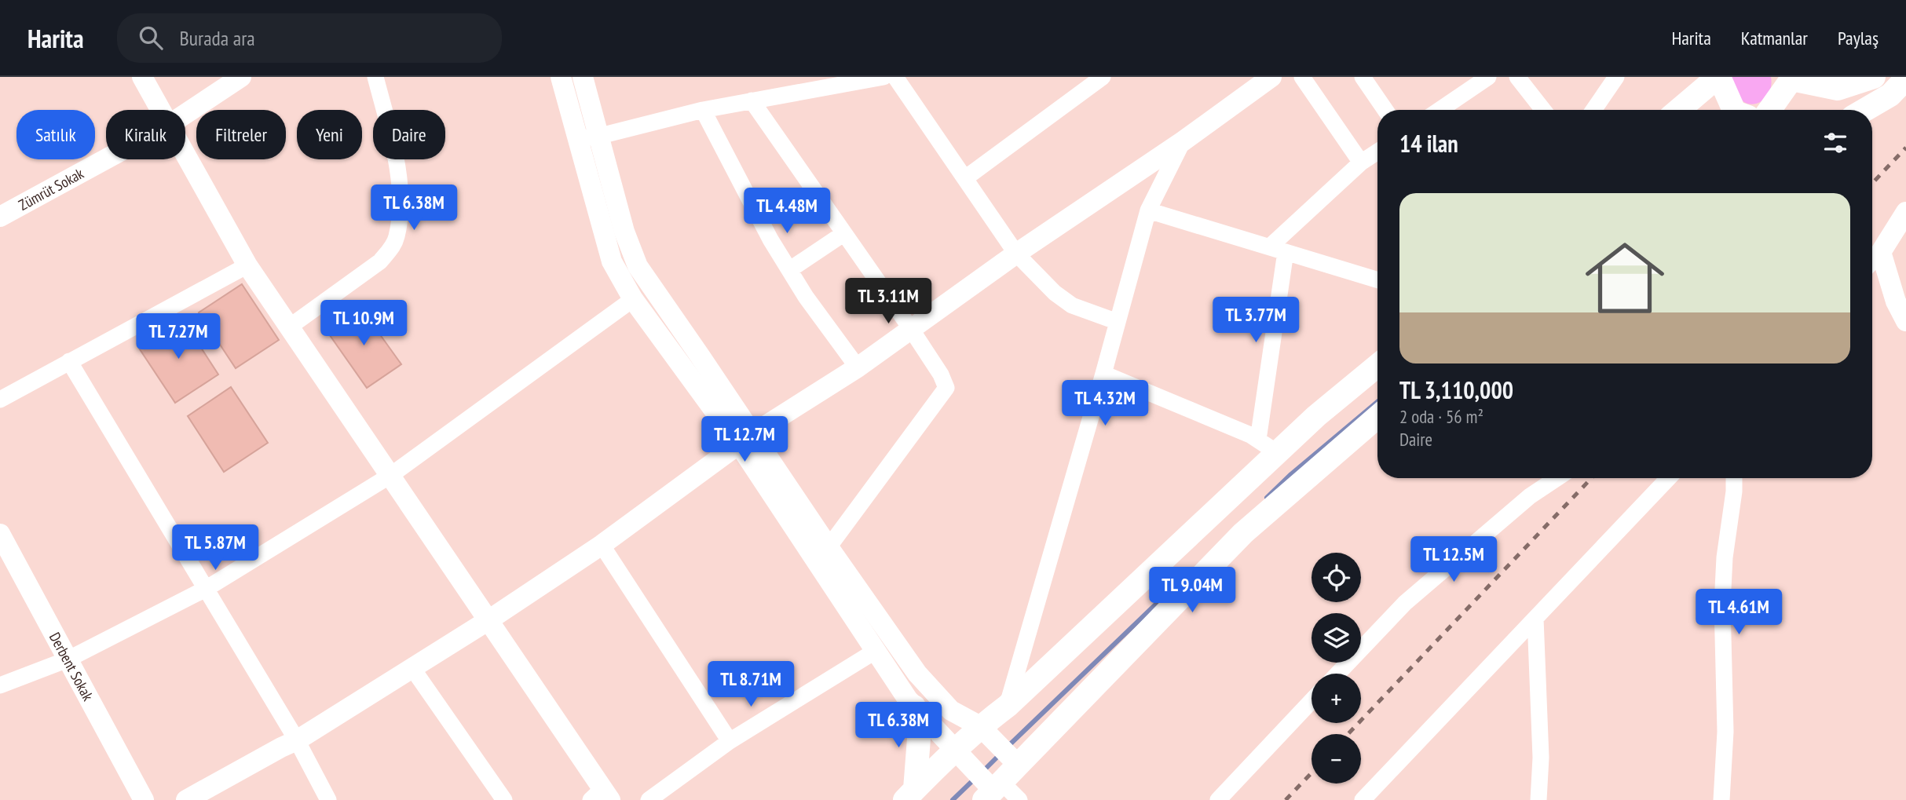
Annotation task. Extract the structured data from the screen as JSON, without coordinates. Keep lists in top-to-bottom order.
{
  "streets": {
    "street": ["Zümrüt Sokak", "Derbent Sokak"]
  },
  "page": {
    "header": "Harita",
    "search": "Burada ara",
    "nav": ["Harita", "Katmanlar", "Paylaş"],
    "chip": [
      "Satılık",
      "Kiralık",
      "Filtreler",
      "Yeni",
      "Daire"
    ],
    "heading": "14 ilan",
    "list": [
      {
        "name": "TL 3,110,000",
        "note": "2 oda · 56 m² · Daire"
      }
    ],
    "price": [
      "TL 6.38M",
      "TL 4.48M",
      "TL 3.11M",
      "TL 3.77M",
      "TL 10.9M",
      "TL 7.27M",
      "TL 4.32M",
      "TL 12.7M",
      "TL 5.87M",
      "TL 12.5M",
      "TL 9.04M",
      "TL 4.61M",
      "TL 8.71M",
      "TL 6.38M"
    ],
    "map_buttons": ["+", "−"]
  }
}
